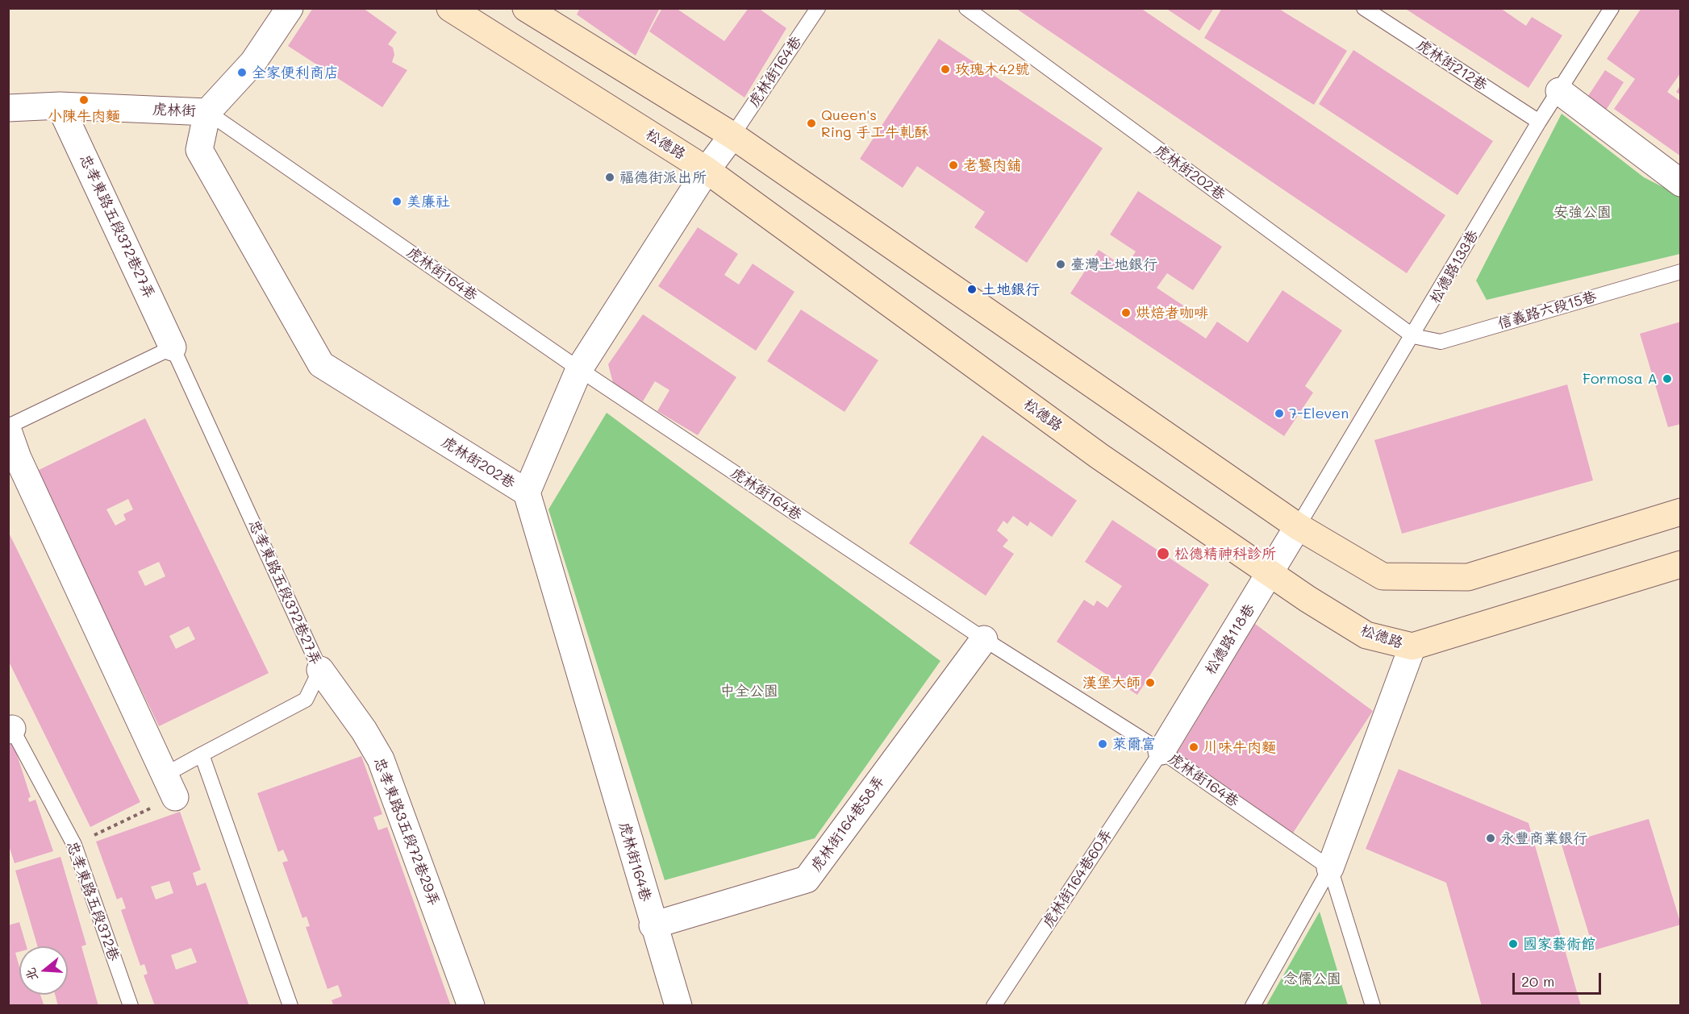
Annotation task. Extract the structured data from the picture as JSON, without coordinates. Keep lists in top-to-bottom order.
{
  "streets": {
    "main road": ["松德路"],
    "street": [
      "虎林街164巷",
      "虎林街",
      "虎林街202巷",
      "忠孝東路五段372巷27弄",
      "松德路118巷",
      "虎林街164巷58弄",
      "忠孝東路3五段72巷29弄"
    ],
    "lane": [
      "虎林街212巷",
      "松德路133巷",
      "信義路六段15巷",
      "虎林街164巷60弄",
      "忠孝東路五段372巷"
    ]
  },
  "crossings": [
    ["虎林街212巷", "松德路133巷"],
    ["虎林街164巷", "虎林街"],
    ["虎林街164巷", "虎林街202巷"],
    ["虎林街164巷", "松德路118巷"],
    ["虎林街164巷", "虎林街164巷58弄"],
    ["虎林街164巷", "虎林街164巷60弄"],
    ["虎林街", "虎林街202巷"],
    ["虎林街", "忠孝東路五段372巷27弄"],
    ["松德路", "虎林街202巷"],
    ["松德路", "松德路118巷"],
    ["虎林街202巷", "松德路133巷"],
    ["虎林街202巷", "信義路六段15巷"],
    ["忠孝東路五段372巷27弄", "忠孝東路3五段72巷29弄"],
    ["松德路133巷", "信義路六段15巷"],
    ["松德路133巷", "松德路118巷"],
    ["松德路118巷", "虎林街164巷60弄"]
  ],
  "parks": ["安強公園", "中全公園", "念儒公園"],
  "places": [
    "玫瑰木42號",
    "全家便利商店",
    "小陳牛肉麵",
    "Queen's Ring 手工牛軋酥",
    "老饕肉舖",
    "福德街派出所",
    "美廉社",
    "臺灣土地銀行",
    "土地銀行",
    "烘焙者咖啡",
    "Formosa A",
    "7-Eleven",
    "松德精神科診所",
    "漢堡大師",
    "萊爾富",
    "川味牛肉麵",
    "永豐商業銀行",
    "國家藝術館"
  ],
  "scale_bar": "20 m",
  "north": "left"
}
